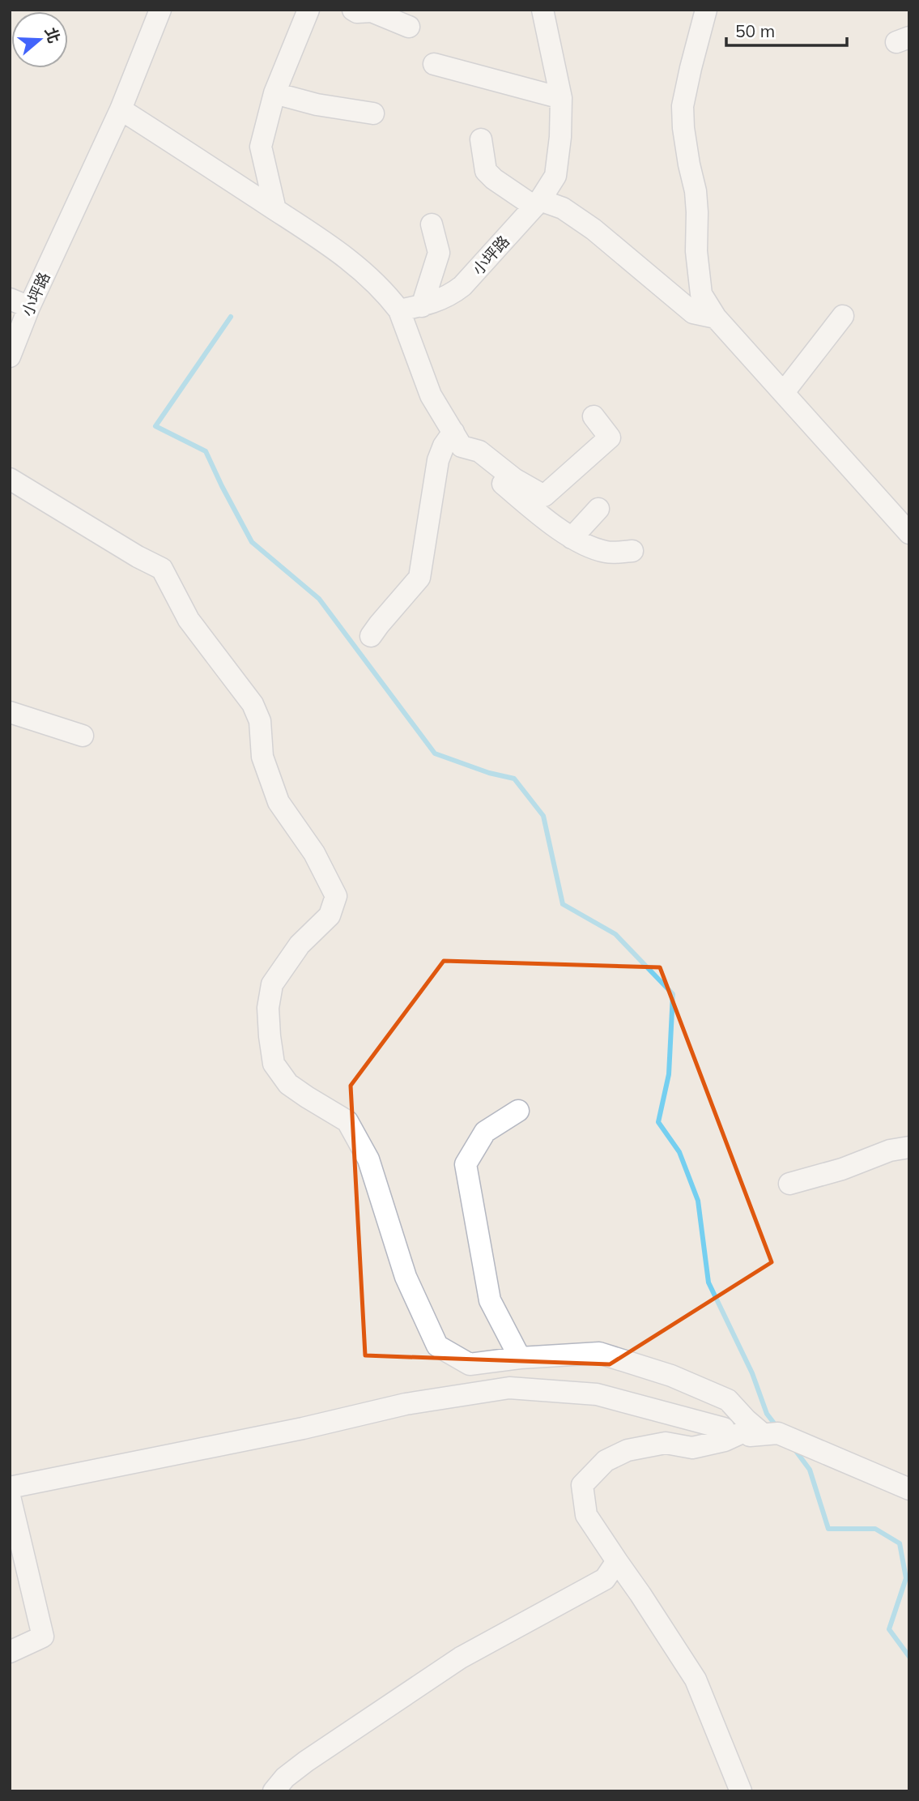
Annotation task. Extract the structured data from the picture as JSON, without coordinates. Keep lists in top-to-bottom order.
{
  "streets": {
    "street": ["小坪路"]
  },
  "scale_bar": "50 m",
  "north": "right"
}
